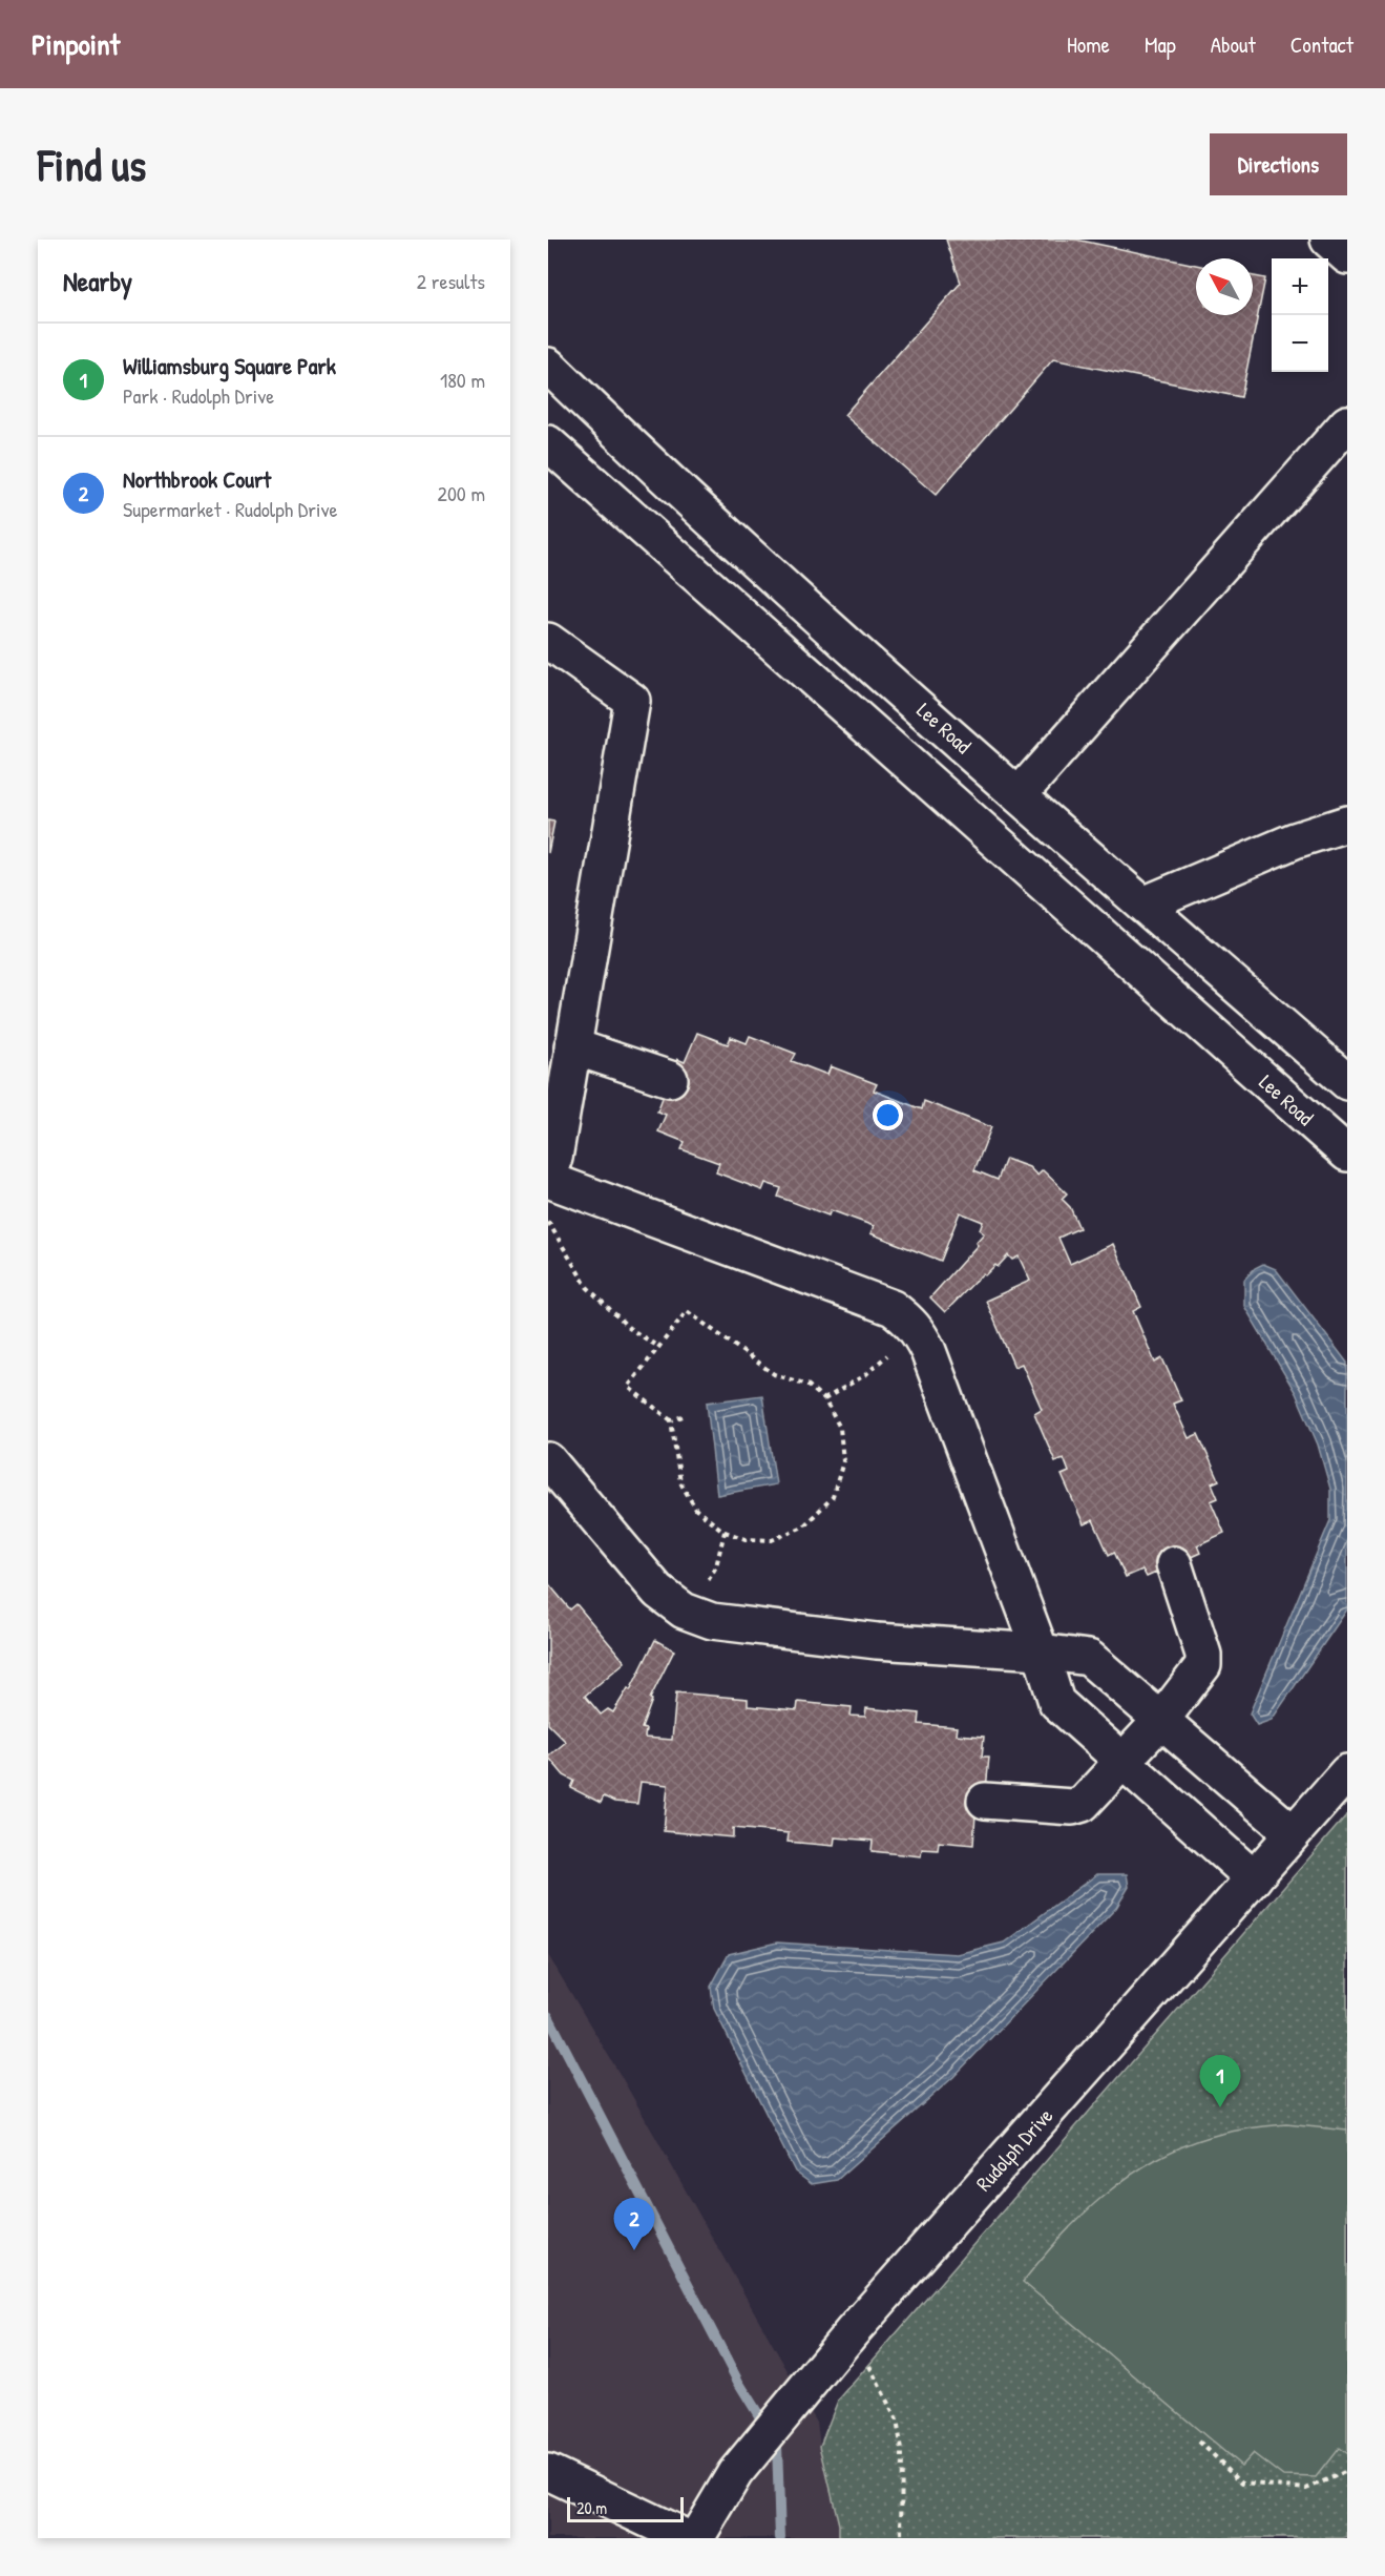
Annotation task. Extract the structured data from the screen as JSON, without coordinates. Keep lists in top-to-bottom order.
{
  "streets": {
    "street": ["Lee Road", "Rudolph Drive"]
  },
  "scale_bar": "20 m",
  "north": "top left",
  "page": {
    "header": "Pinpoint",
    "nav": [
      "Home",
      "Map",
      "About",
      "Contact"
    ],
    "buttons": "Directions",
    "title": "Find us",
    "heading": ["Nearby", "2 results"],
    "map_buttons": ["+", "−"],
    "list": [
      {
        "mark": "1",
        "name": "Williamsburg Square Park",
        "note": "Park · Rudolph Drive",
        "value": "180 m"
      },
      {
        "mark": "2",
        "name": "Northbrook Court",
        "note": "Supermarket · Rudolph Drive",
        "value": "200 m"
      }
    ],
    "pins": ["1", "2"],
    "scale": "20 m"
  }
}
